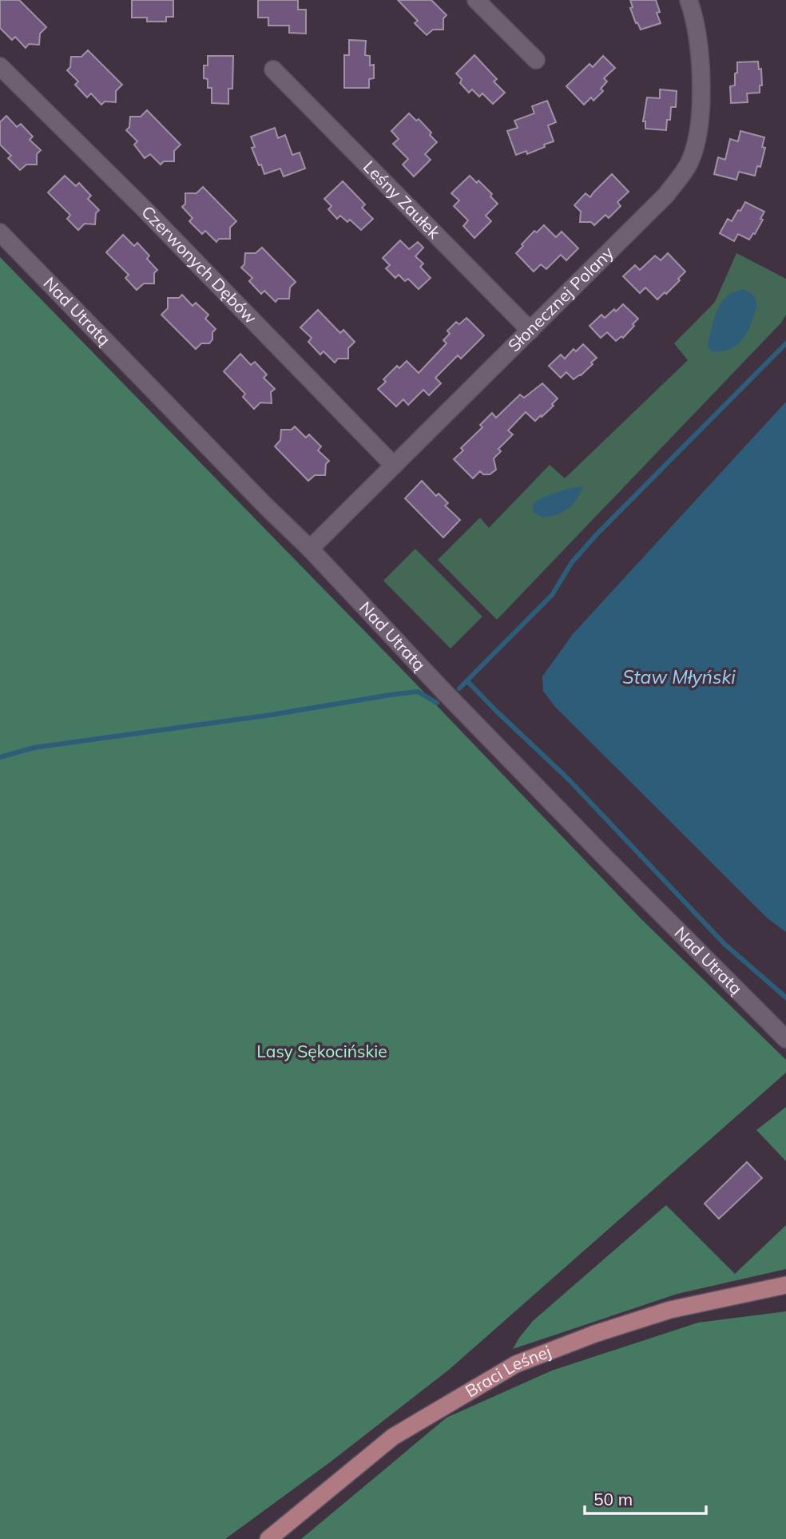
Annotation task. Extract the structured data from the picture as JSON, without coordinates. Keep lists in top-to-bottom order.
{
  "streets": {
    "main road": ["Braci Leśnej"],
    "street": [
      "Leśny Zaułek",
      "Czerwonych Dębów",
      "Słonecznej Polany",
      "Nad Utratą"
    ]
  },
  "crossings": [
    ["Leśny Zaułek", "Słonecznej Polany"],
    ["Czerwonych Dębów", "Słonecznej Polany"],
    ["Słonecznej Polany", "Nad Utratą"]
  ],
  "water": ["Staw Młyński"],
  "parks": ["Lasy Sękocińskie"],
  "scale_bar": "50 m"
}
